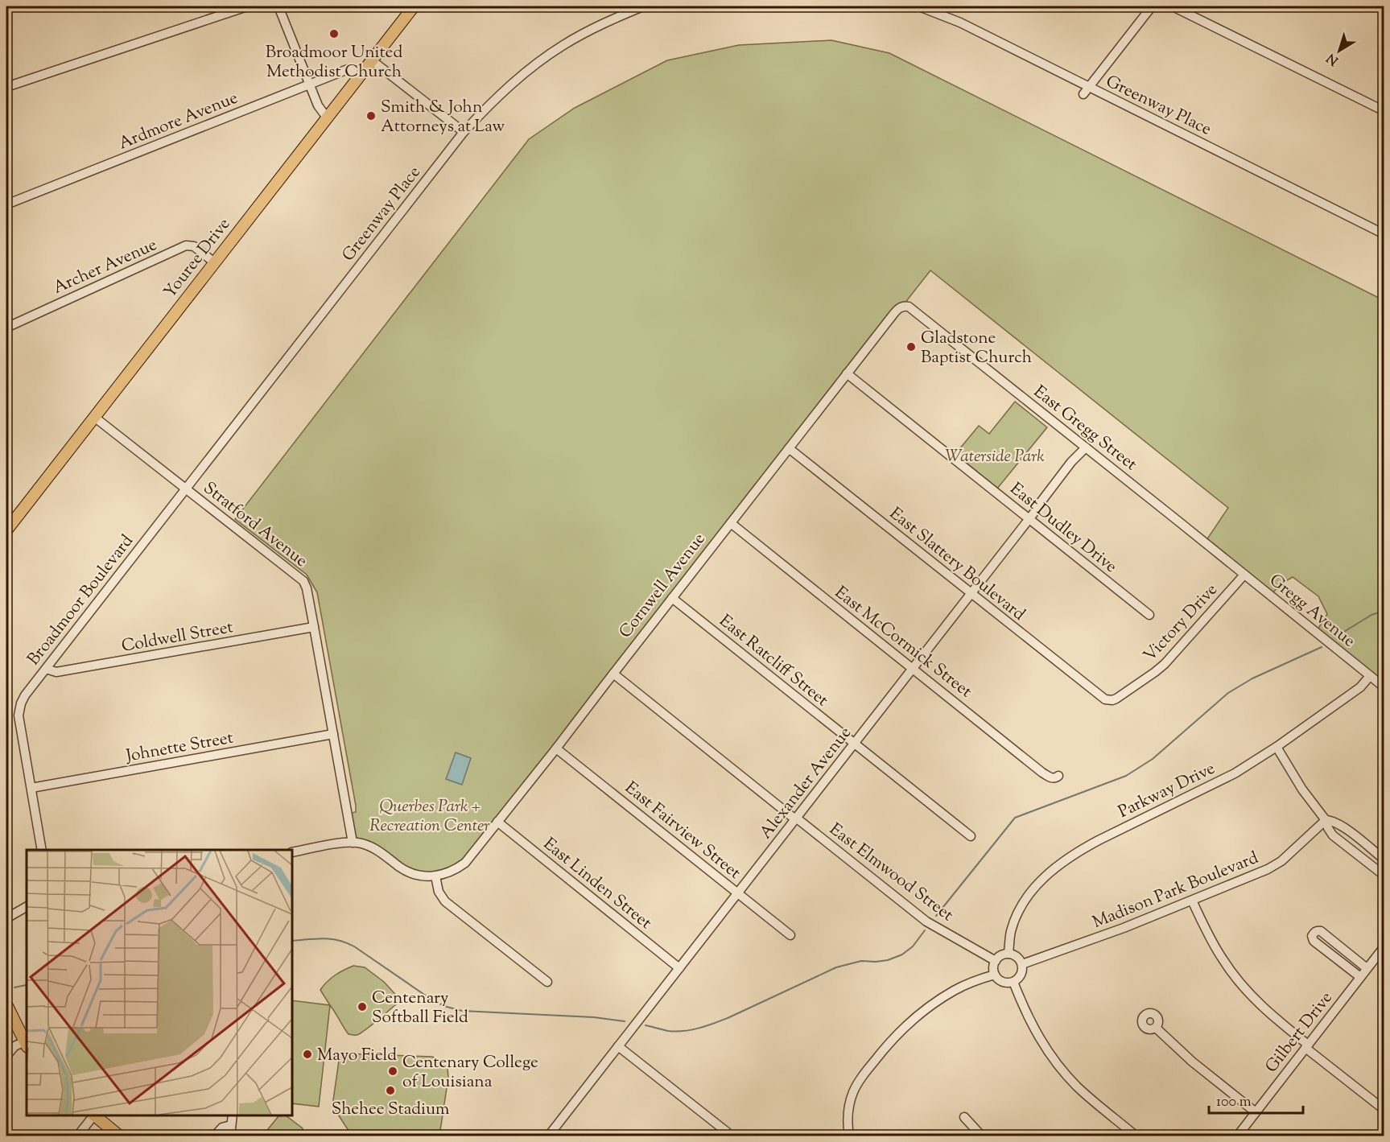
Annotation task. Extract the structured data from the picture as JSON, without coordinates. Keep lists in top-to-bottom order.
{
  "streets": {
    "main road": ["Youree Drive"],
    "street": [
      "Greenway Place",
      "Ardmore Avenue",
      "Archer Avenue",
      "East Gregg Street",
      "Stratford Avenue",
      "East Dudley Drive",
      "East Slattery Boulevard",
      "Cornwell Avenue",
      "Broadmoor Boulevard",
      "Gregg Avenue",
      "Victory Drive",
      "Coldwell Street",
      "East McCormick Street",
      "East Ratcliff Street",
      "Johnette Street",
      "Alexander Avenue",
      "Parkway Drive",
      "East Fairview Street",
      "East Elmwood Street",
      "East Linden Street",
      "Madison Park Boulevard",
      "Gilbert Drive"
    ]
  },
  "crossings": [
    ["Greenway Place", "Stratford Avenue"],
    ["Greenway Place", "Broadmoor Boulevard"],
    ["Ardmore Avenue", "Youree Drive"],
    ["Youree Drive", "Archer Avenue"],
    ["Youree Drive", "Stratford Avenue"],
    ["East Gregg Street", "Cornwell Avenue"],
    ["East Gregg Street", "Gregg Avenue"],
    ["East Gregg Street", "Victory Drive"],
    ["East Gregg Street", "Alexander Avenue"],
    ["Stratford Avenue", "Broadmoor Boulevard"],
    ["Stratford Avenue", "Coldwell Street"],
    ["Stratford Avenue", "Johnette Street"],
    ["East Dudley Drive", "Cornwell Avenue"],
    ["East Dudley Drive", "Alexander Avenue"],
    ["East Slattery Boulevard", "Cornwell Avenue"],
    ["East Slattery Boulevard", "Victory Drive"],
    ["East Slattery Boulevard", "Alexander Avenue"],
    ["Cornwell Avenue", "East McCormick Street"],
    ["Cornwell Avenue", "East Ratcliff Street"],
    ["Cornwell Avenue", "East Fairview Street"],
    ["Cornwell Avenue", "East Elmwood Street"],
    ["Cornwell Avenue", "East Linden Street"],
    ["Broadmoor Boulevard", "Coldwell Street"],
    ["Broadmoor Boulevard", "Johnette Street"],
    ["Gregg Avenue", "Victory Drive"],
    ["Gregg Avenue", "Parkway Drive"],
    ["East McCormick Street", "Alexander Avenue"],
    ["East Ratcliff Street", "Alexander Avenue"],
    ["Alexander Avenue", "East Fairview Street"],
    ["Alexander Avenue", "East Elmwood Street"],
    ["Alexander Avenue", "East Linden Street"],
    ["Parkway Drive", "East Elmwood Street"],
    ["Parkway Drive", "Madison Park Boulevard"],
    ["East Elmwood Street", "Madison Park Boulevard"]
  ],
  "parks": ["Waterside Park", "Querbes Park + Recreation Center"],
  "places": [
    "Broadmoor United Methodist Church",
    "Smith & John Attorneys at Law",
    "Gladstone Baptist Church",
    "Centenary Softball Field",
    "Mayo Field",
    "Centenary College of Louisiana",
    "Shehee Stadium"
  ],
  "scale_bar": "100 m",
  "north": "bottom left"
}
